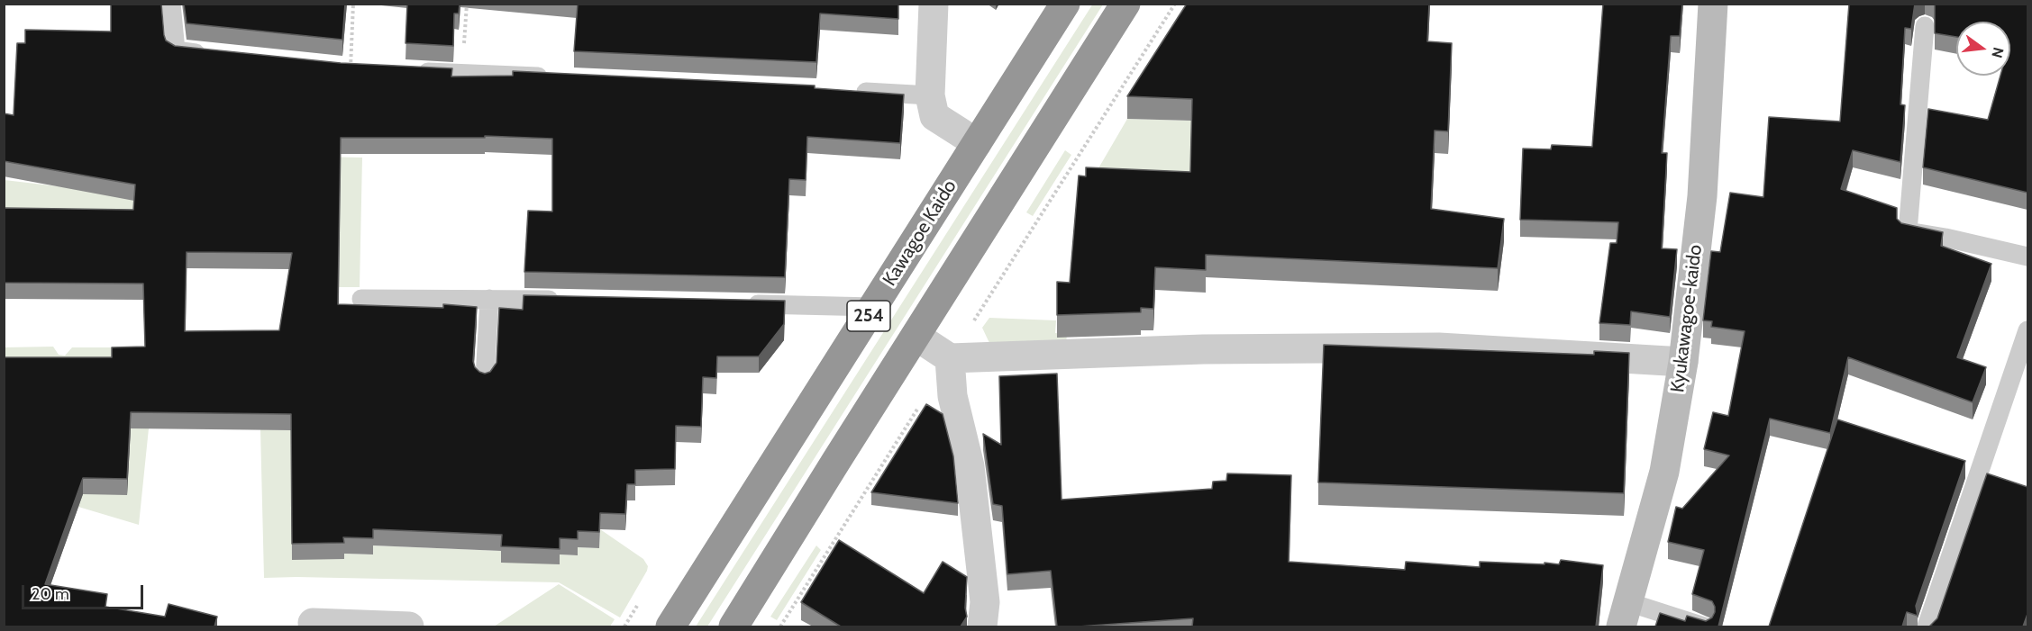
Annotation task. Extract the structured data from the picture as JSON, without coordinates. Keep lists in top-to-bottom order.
{
  "streets": {
    "highway": ["Kawagoe Kaido", "254"],
    "street": ["Kyukawagoe-kaido"]
  },
  "scale_bar": "20 m",
  "north": "right"
}
